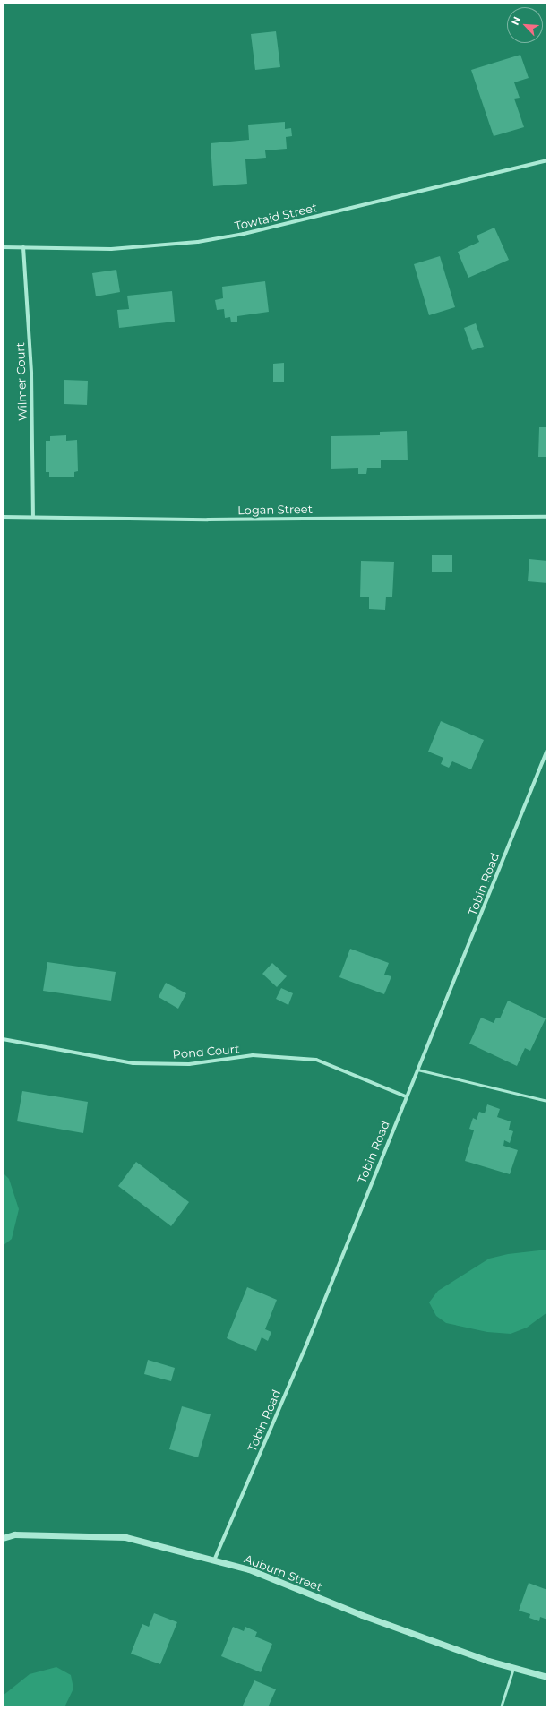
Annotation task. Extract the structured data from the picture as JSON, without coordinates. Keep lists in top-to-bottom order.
{
  "streets": {
    "street": [
      "Towtaid Street",
      "Wilmer Court",
      "Logan Street",
      "Tobin Road",
      "Pond Court",
      "Auburn Street"
    ]
  },
  "crossings": [
    ["Towtaid Street", "Wilmer Court"],
    ["Wilmer Court", "Logan Street"],
    ["Tobin Road", "Pond Court"],
    ["Tobin Road", "Auburn Street"]
  ],
  "north": "top left"
}
